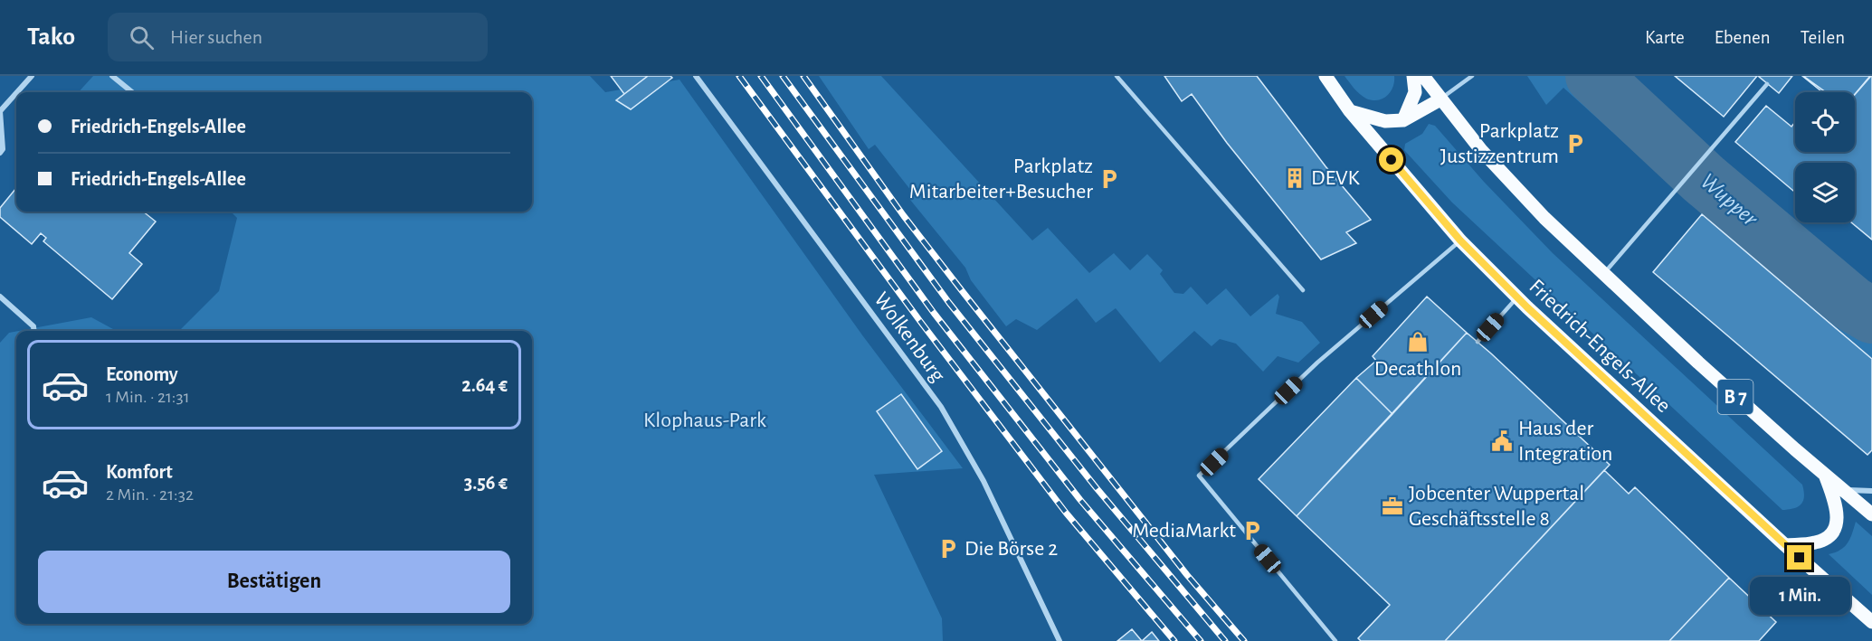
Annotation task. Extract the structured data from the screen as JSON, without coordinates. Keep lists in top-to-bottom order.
{
  "streets": {
    "main road": ["Friedrich-Engels-Allee", "B 7"],
    "street": ["Wolkenburg"]
  },
  "crossings": [
    ["Friedrich-Engels-Allee", "B 7"]
  ],
  "water": ["Wupper"],
  "parks": ["Klophaus-Park"],
  "places": {
    "parking": [
      "Parkplatz Justizzentrum",
      "Parkplatz Mitarbeiter+Besucher",
      "MediaMarkt",
      "Die Börse 2"
    ],
    "building": ["DEVK"],
    "shop": ["Decathlon"],
    "public building": ["Haus der Integration"],
    "office": ["Jobcenter Wuppertal Geschäftsstelle 8"]
  },
  "page": {
    "header": "Tako",
    "search": "Hier suchen",
    "nav": ["Karte", "Ebenen", "Teilen"],
    "banner": ["Friedrich-Engels-Allee", "Friedrich-Engels-Allee"],
    "list": [
      {
        "name": "Economy",
        "note": "1 Min. · 21:31",
        "value": "2.64 €"
      },
      {
        "name": "Komfort",
        "note": "2 Min. · 21:32",
        "value": "3.56 €"
      }
    ],
    "buttons": "Bestätigen",
    "bubble": "1 Min."
  }
}
